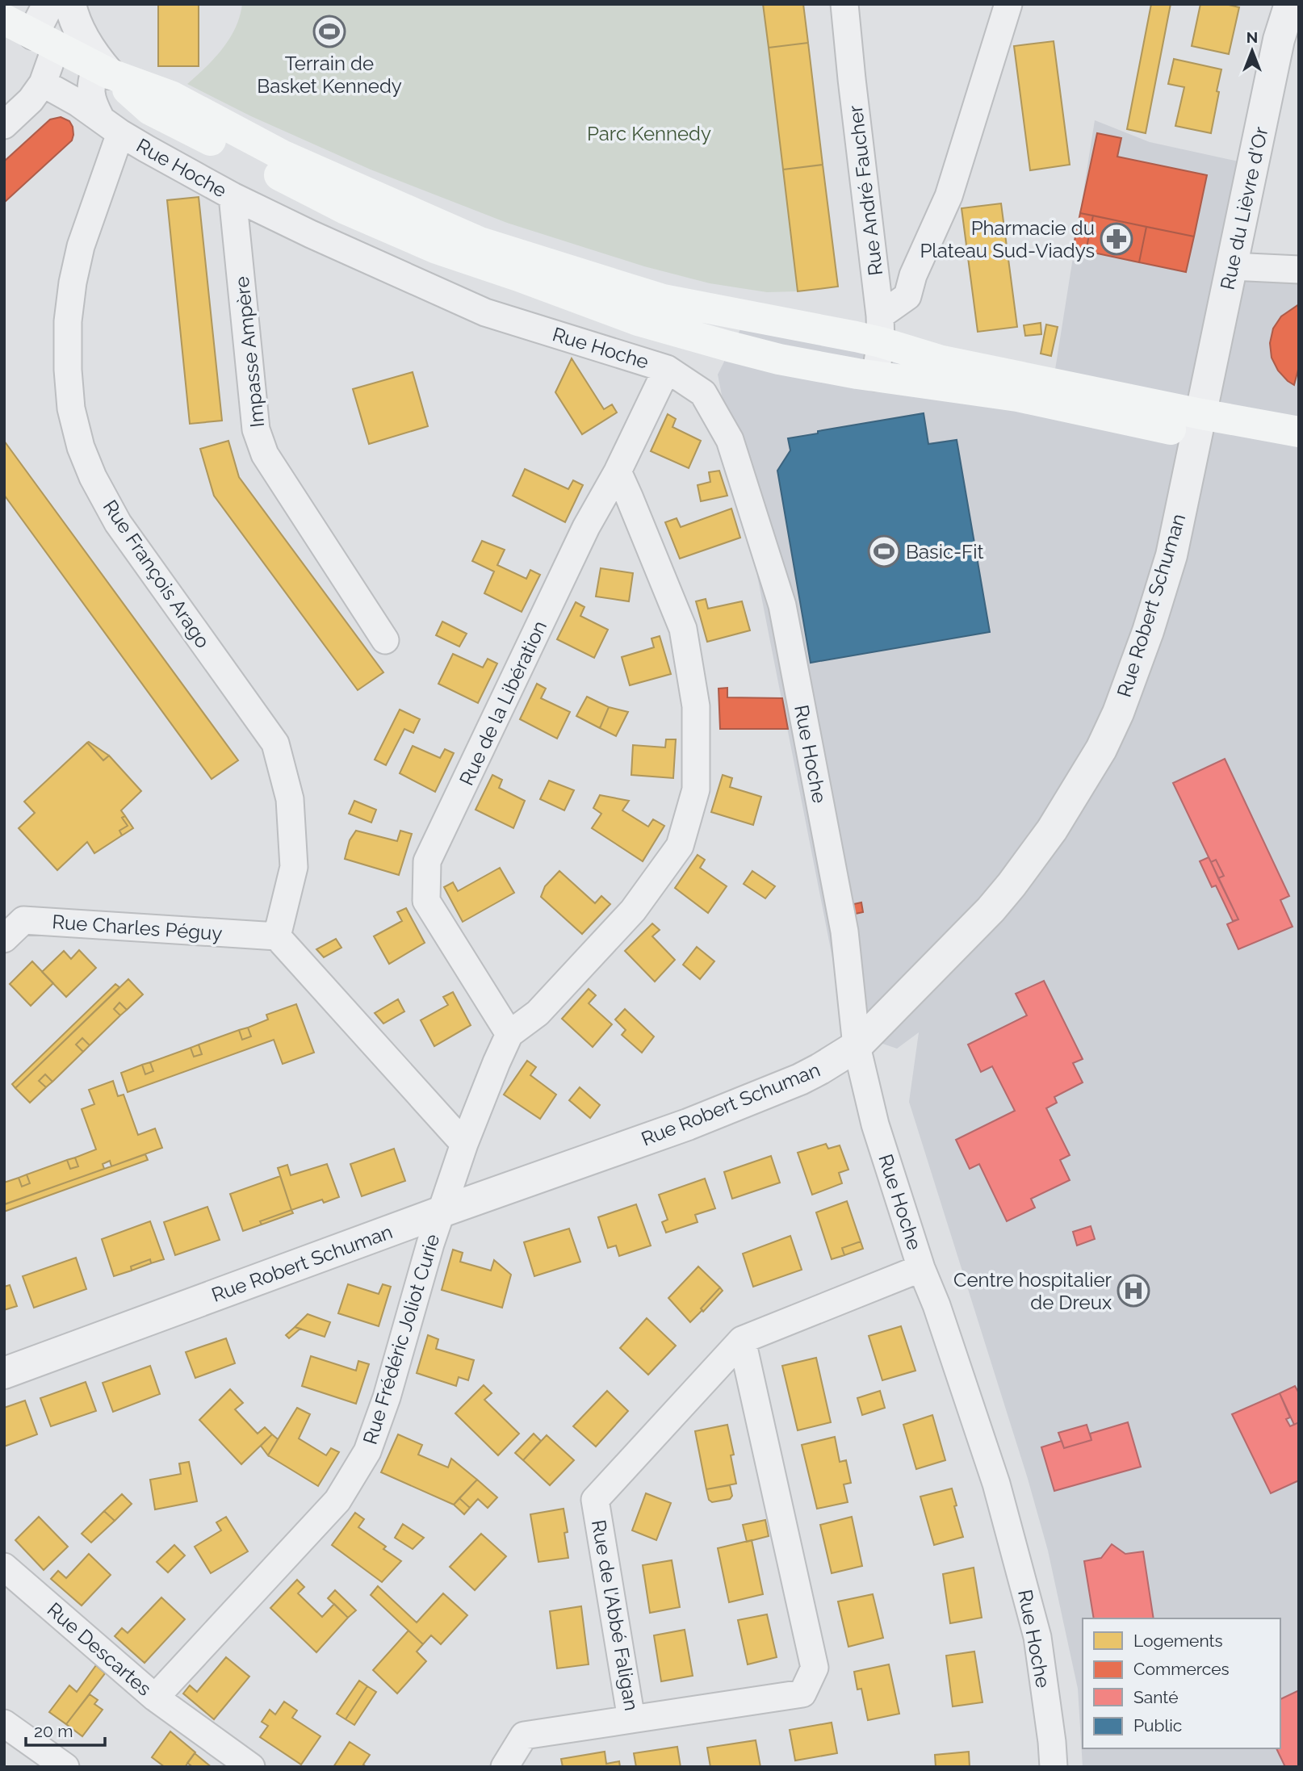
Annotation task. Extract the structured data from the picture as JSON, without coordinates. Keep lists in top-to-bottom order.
{
  "streets": {
    "street": [
      "Rue Hoche",
      "Rue André Faucher",
      "Rue du Lièvre d'Or",
      "Impasse Ampère",
      "Rue François Arago",
      "Rue Robert Schuman",
      "Rue de la Libération",
      "Rue Charles Péguy",
      "Rue Frédéric Joliot Curie",
      "Rue de l'Abbé Faligan",
      "Rue Descartes"
    ]
  },
  "crossings": [
    ["Rue Hoche", "Impasse Ampère"],
    ["Rue Hoche", "Rue François Arago"],
    ["Rue Hoche", "Rue Robert Schuman"],
    ["Rue Hoche", "Rue de la Libération"],
    ["Rue Hoche", "Rue de l'Abbé Faligan"],
    ["Rue du Lièvre d'Or", "Rue Robert Schuman"],
    ["Rue François Arago", "Rue Charles Péguy"],
    ["Rue Robert Schuman", "Rue Frédéric Joliot Curie"],
    ["Rue de la Libération", "Rue Frédéric Joliot Curie"],
    ["Rue Frédéric Joliot Curie", "Rue Descartes"]
  ],
  "parks": ["Parc Kennedy"],
  "places": {
    "sports": ["Terrain de Basket Kennedy", "Basic-Fit"],
    "pharmacy": ["Pharmacie du Plateau Sud-Viadys"],
    "hospital": ["Centre hospitalier de Dreux"]
  },
  "legend": [
    "Logements",
    "Commerces",
    "Santé",
    "Public"
  ],
  "scale_bar": "20 m",
  "north": "top"
}
